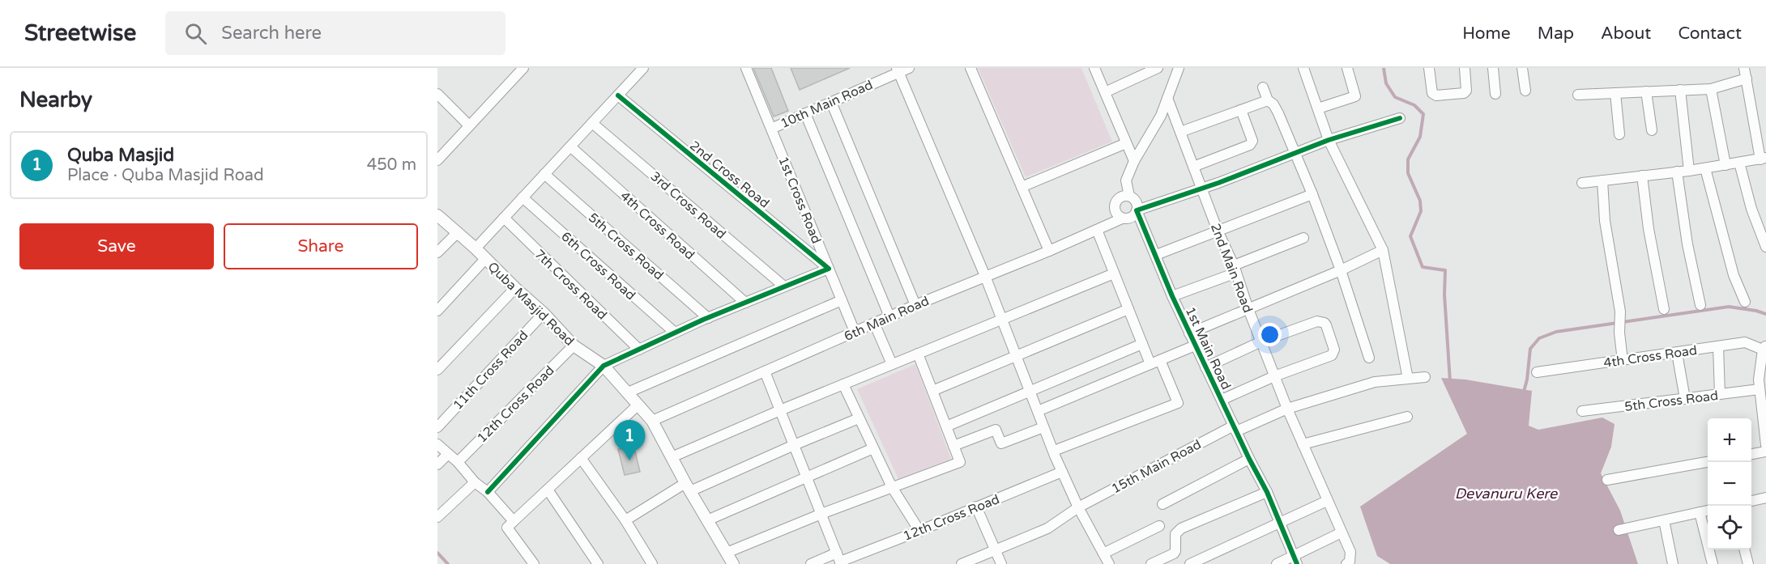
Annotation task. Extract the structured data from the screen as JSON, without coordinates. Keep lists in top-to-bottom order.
{
  "streets": {
    "street": [
      "10th Main Road",
      "2nd Cross Road",
      "1st Cross Road",
      "3rd Cross Road",
      "4th Cross Road",
      "5th Cross Road",
      "6th Cross Road",
      "2nd Main Road",
      "7th Cross Road",
      "Quba Masjid Road",
      "6th Main Road",
      "1st Main Road",
      "11th Cross Road",
      "12th Cross Road",
      "15th Main Road"
    ]
  },
  "crossings": [
    ["10th Main Road", "1st Cross Road"],
    ["2nd Cross Road", "1st Cross Road"],
    ["1st Cross Road", "6th Main Road"],
    ["2nd Main Road", "15th Main Road"],
    ["Quba Masjid Road", "6th Main Road"],
    ["Quba Masjid Road", "11th Cross Road"],
    ["Quba Masjid Road", "12th Cross Road"],
    ["6th Main Road", "1st Main Road"],
    ["1st Main Road", "15th Main Road"]
  ],
  "water": ["Devanuru Kere"],
  "page": {
    "header": "Streetwise",
    "search": "Search here",
    "nav": [
      "Home",
      "Map",
      "About",
      "Contact"
    ],
    "heading": "Nearby",
    "list": [
      {
        "mark": "1",
        "name": "Quba Masjid",
        "note": "Place · Quba Masjid Road",
        "value": "450 m"
      }
    ],
    "buttons": ["Save", "Share"],
    "map_buttons": ["+", "−"],
    "pins": "1"
  }
}
